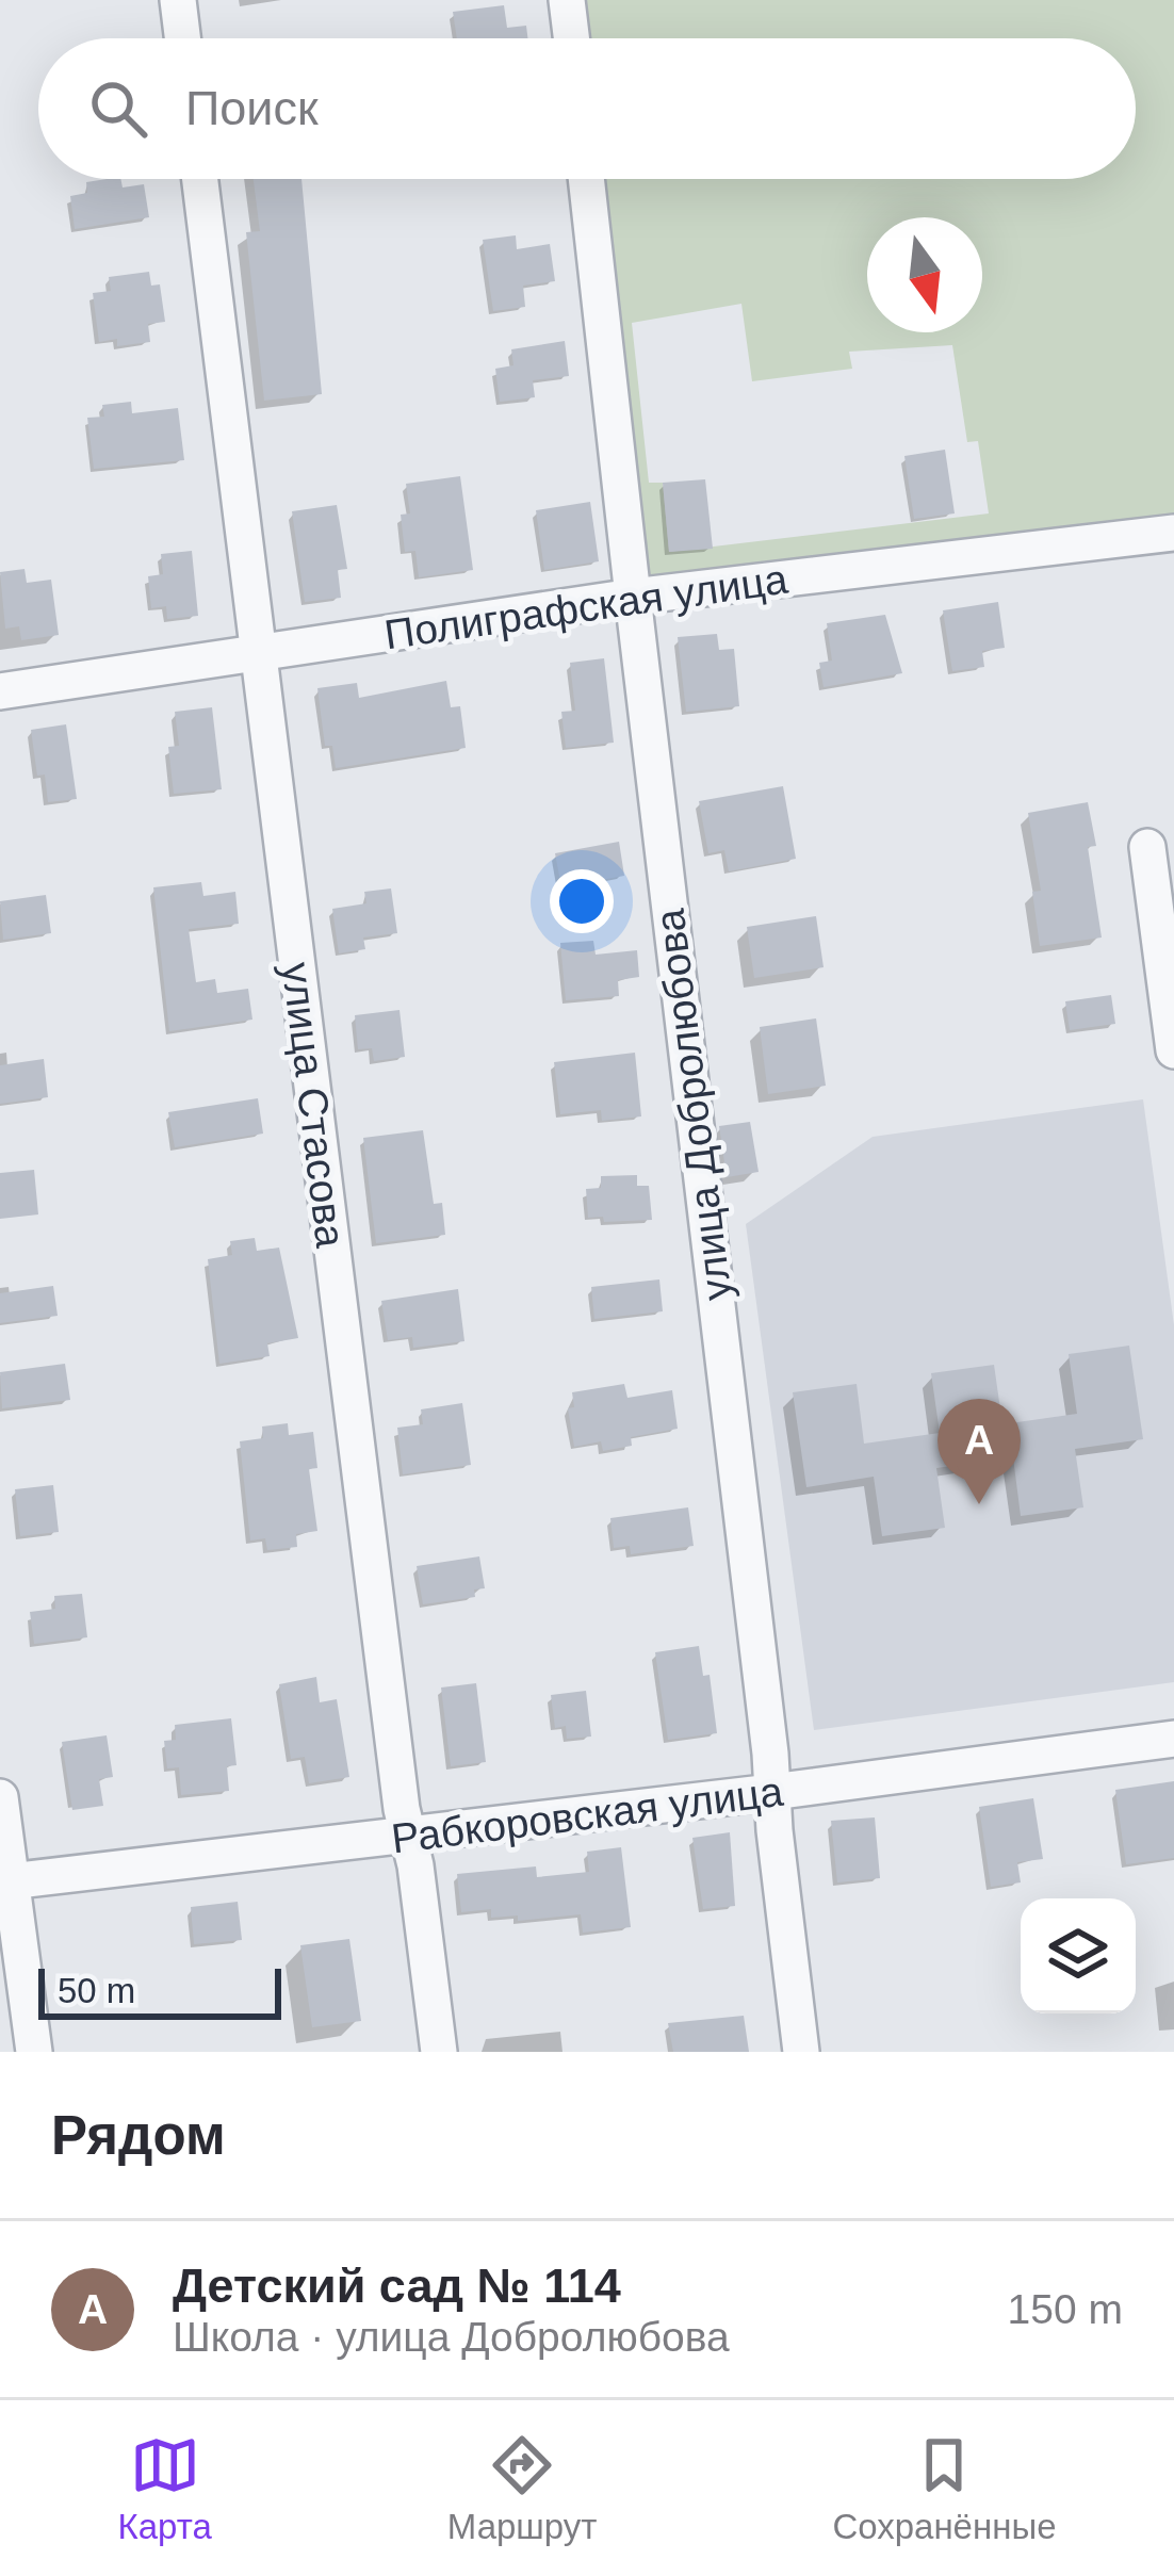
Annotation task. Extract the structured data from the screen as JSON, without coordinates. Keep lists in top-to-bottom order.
{
  "streets": {
    "street": [
      "Полиграфская улица",
      "улица Стасова",
      "улица Добролюбова",
      "Рабкоровская улица"
    ]
  },
  "crossings": [
    ["Полиграфская улица", "улица Стасова"],
    ["Полиграфская улица", "улица Добролюбова"],
    ["улица Стасова", "Рабкоровская улица"],
    ["улица Добролюбова", "Рабкоровская улица"]
  ],
  "scale_bar": "50 m",
  "north": "bottom",
  "page": {
    "search": "Поиск",
    "pins": "A",
    "scale": "50 m",
    "heading": "Рядом",
    "list": [
      {
        "mark": "A",
        "name": "Детский сад № 114",
        "note": "Школа · улица Добролюбова",
        "value": "150 m"
      }
    ],
    "nav": ["Карта", "Маршрут", "Сохранённые"]
  }
}
